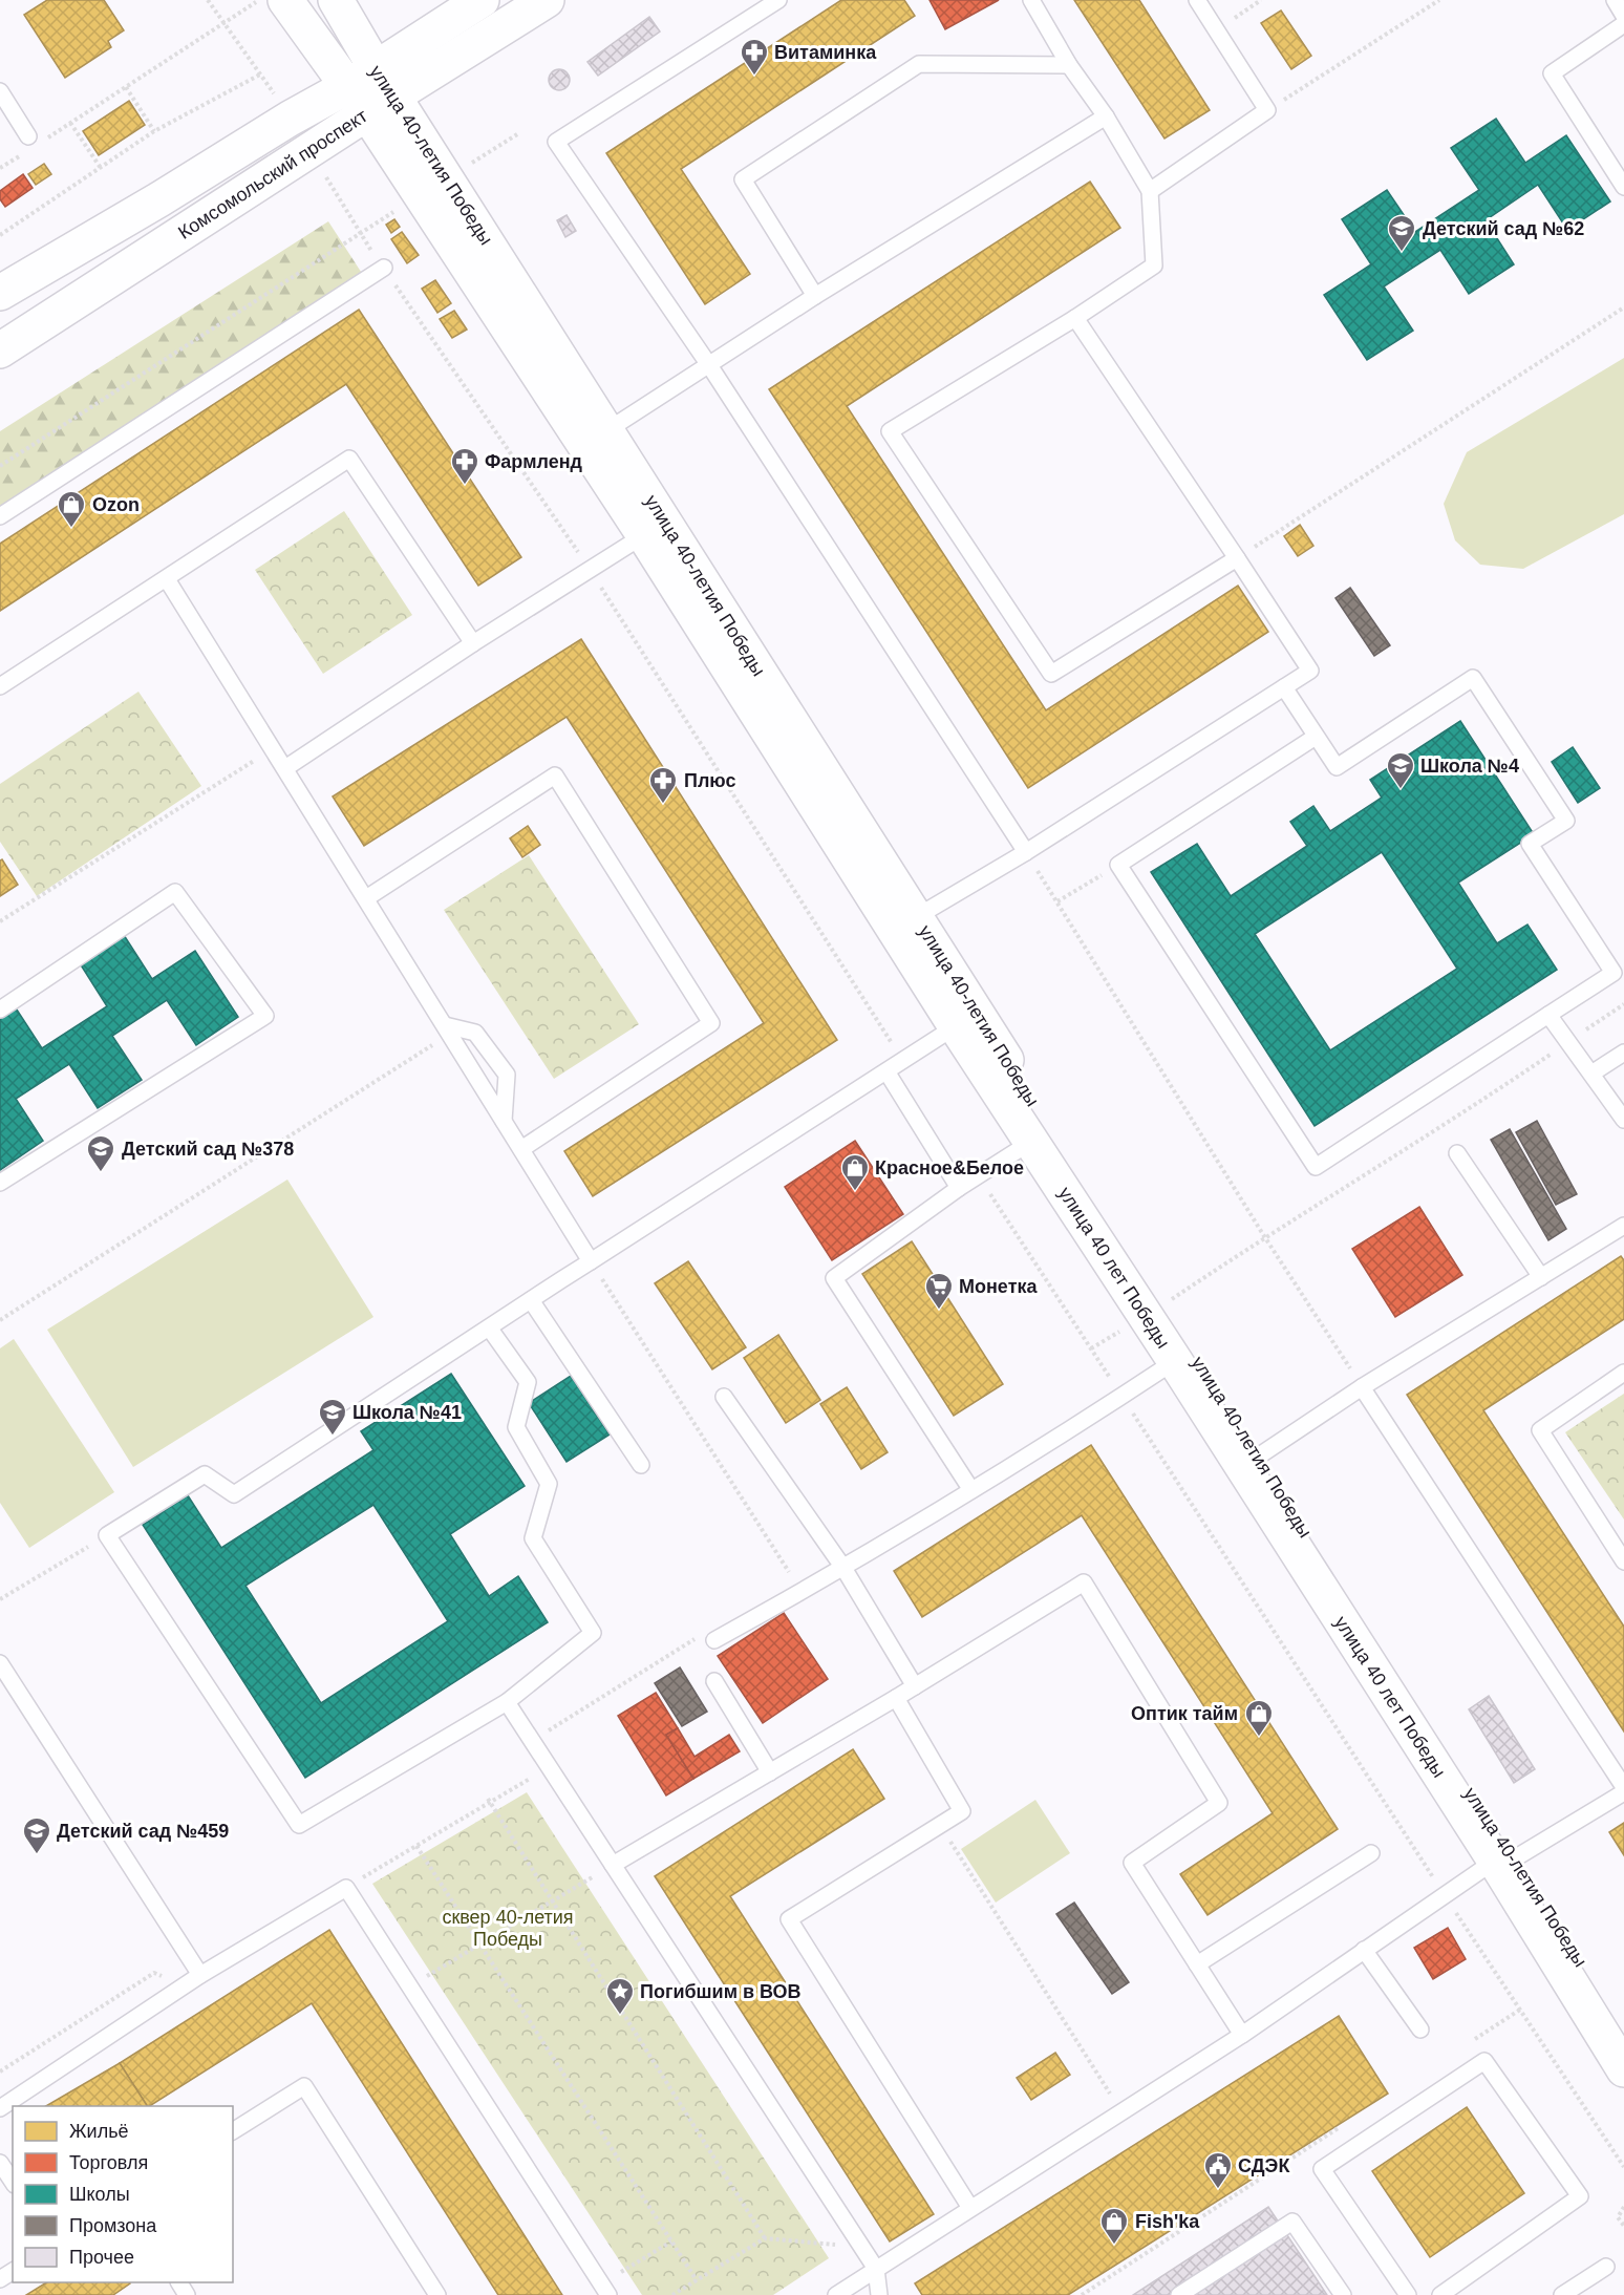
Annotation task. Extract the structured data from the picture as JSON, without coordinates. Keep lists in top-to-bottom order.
{
  "streets": {
    "street": ["улица 40-летия Победы", "Комсомольский проспект", "улица 40 лет Победы"]
  },
  "crossings": [
    ["улица 40-летия Победы", "Комсомольский проспект"],
    ["улица 40-летия Победы", "улица 40 лет Победы"]
  ],
  "parks": ["сквер 40-летия Победы"],
  "places": {
    "pharmacy": ["Витаминка", "Фармленд", "Плюс"],
    "school or university": [
      "Детский сад №62",
      "Школа №4",
      "Детский сад №378",
      "Школа №41",
      "Детский сад №459"
    ],
    "shop": [
      "Ozon",
      "Красное&Белое",
      "Оптик тайм",
      "Fish'ka"
    ],
    "supermarket": ["Монетка"],
    "place": ["Погибшим в ВОВ"],
    "public building": ["СДЭК"]
  },
  "legend": [
    "Жильё",
    "Торговля",
    "Школы",
    "Промзона",
    "Прочее"
  ]
}
